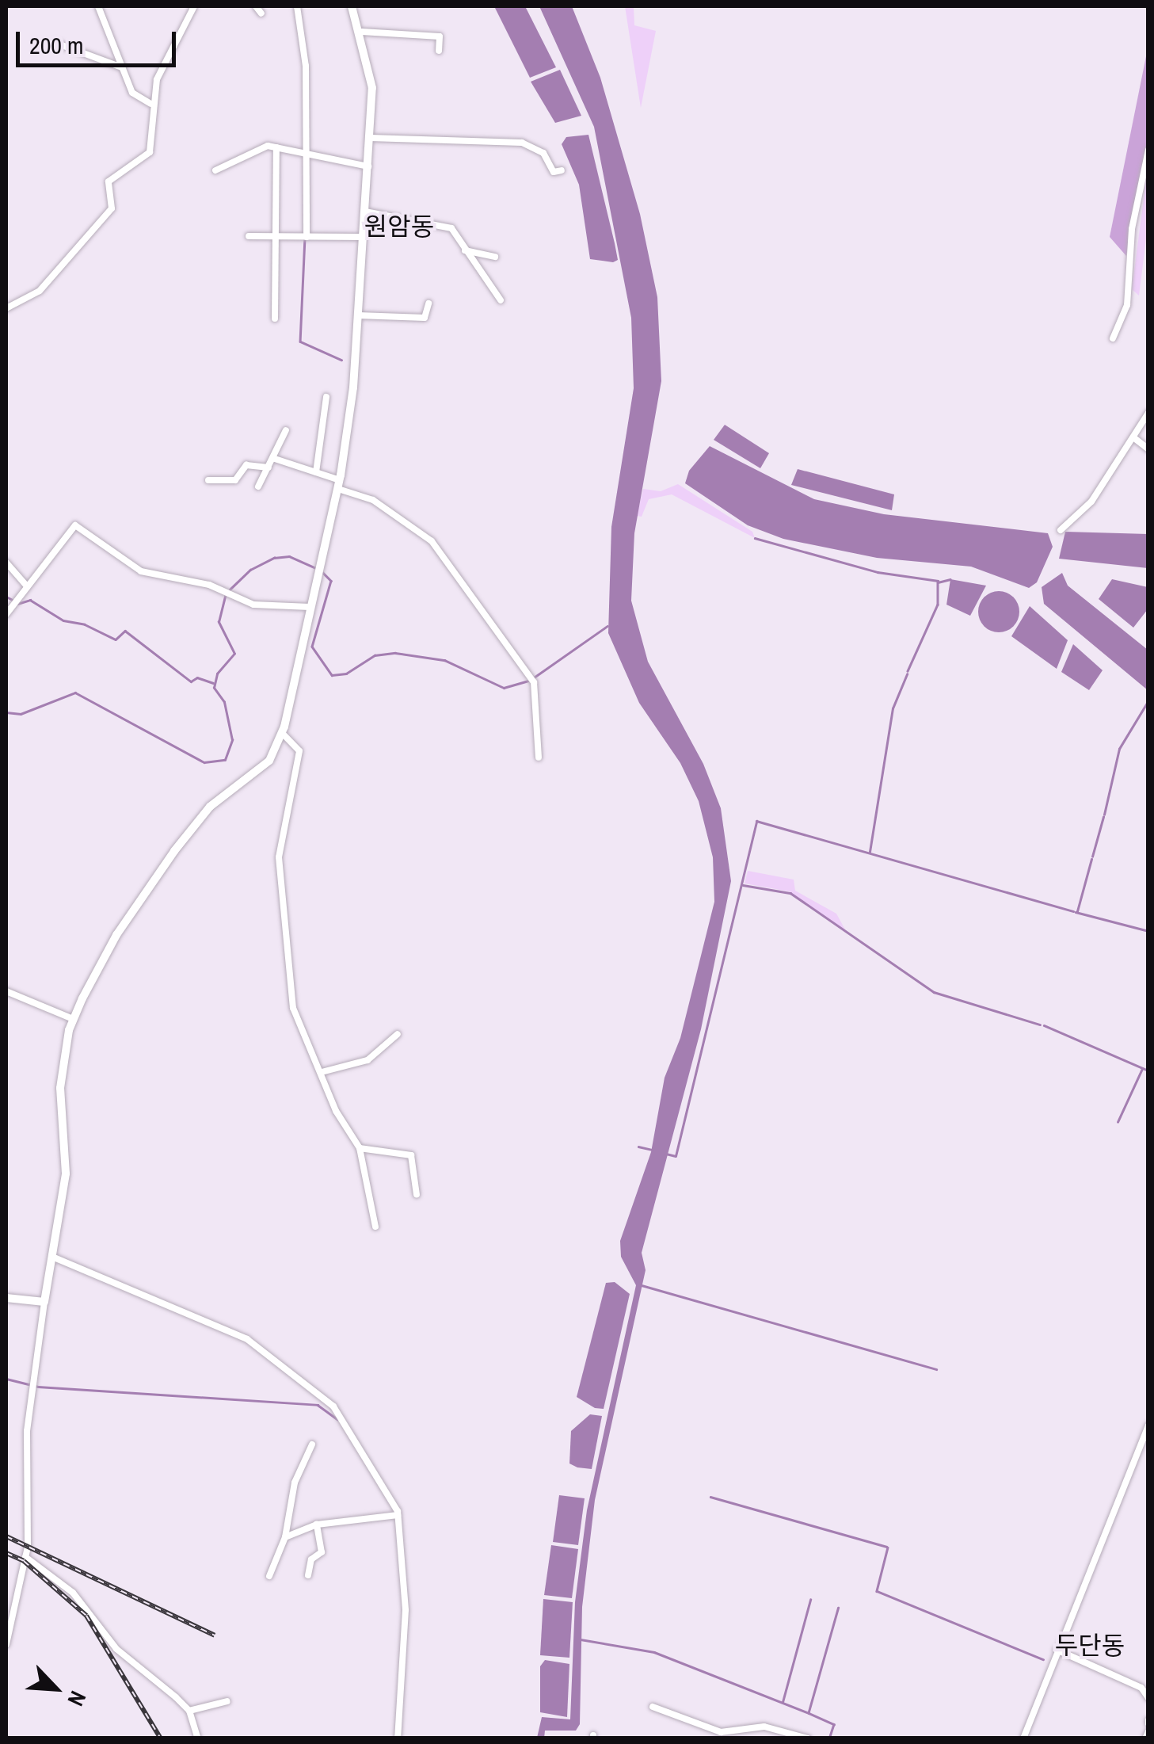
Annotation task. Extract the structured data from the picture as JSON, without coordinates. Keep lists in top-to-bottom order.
{
  "districts": ["원암동", "두단동"],
  "scale_bar": "200 m",
  "north": "bottom right"
}
